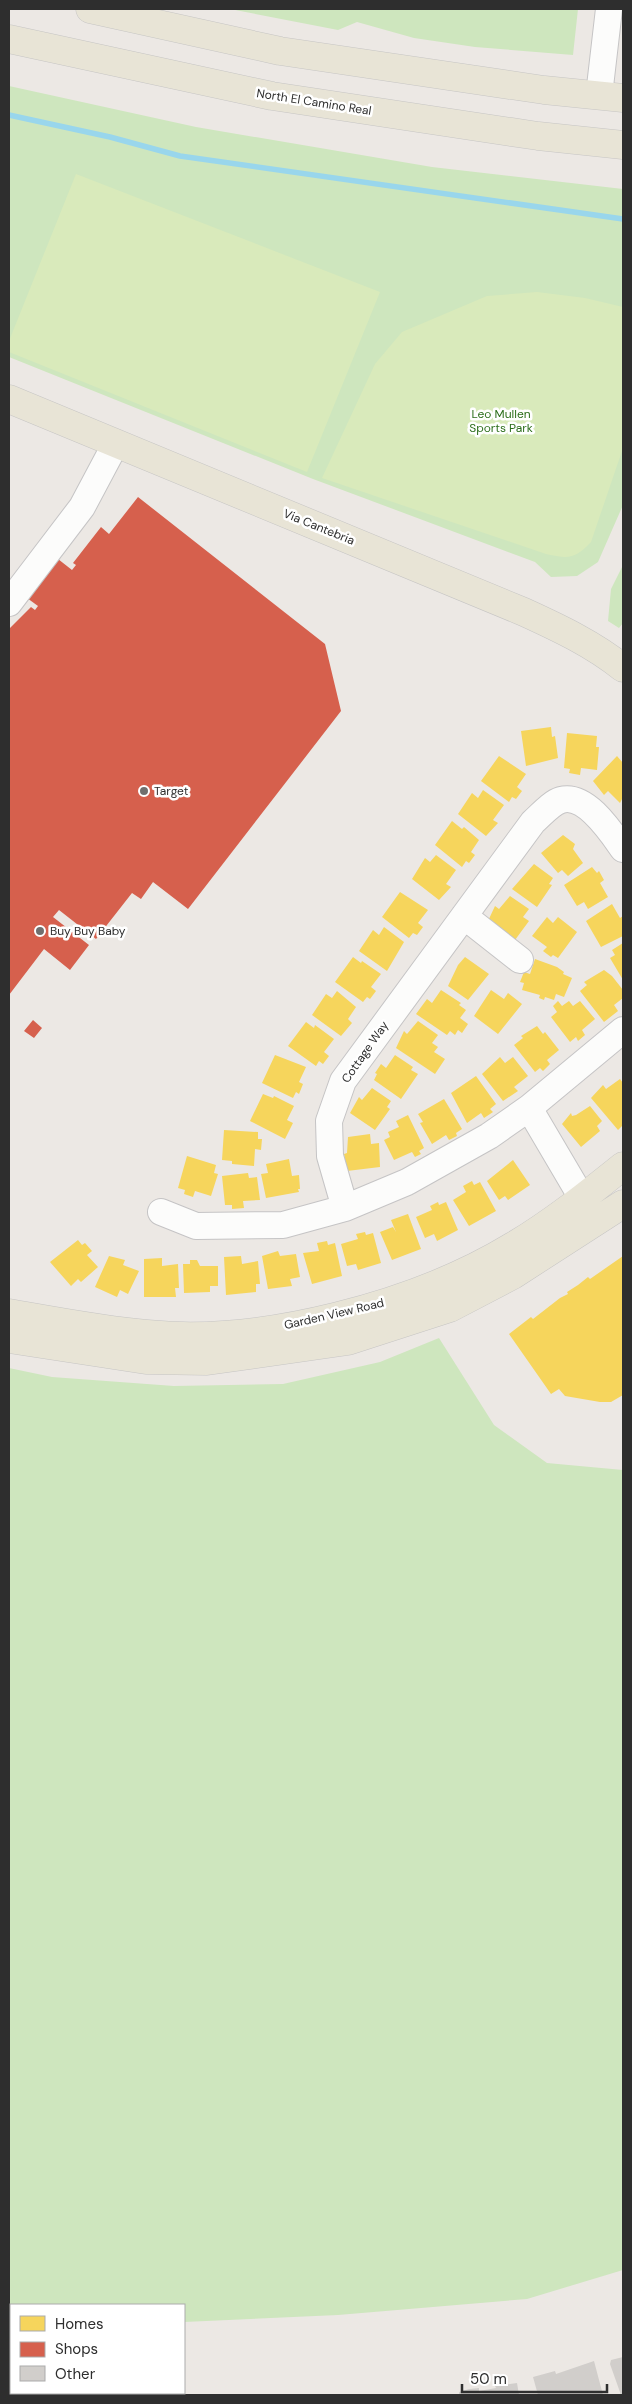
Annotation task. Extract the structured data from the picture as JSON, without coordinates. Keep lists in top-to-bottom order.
{
  "streets": {
    "main road": ["North El Camino Real", "Via Cantebria", "Garden View Road"],
    "street": ["Cottage Way"]
  },
  "parks": ["Leo Mullen Sports Park"],
  "places": ["Target", "Buy Buy Baby"],
  "legend": ["Homes", "Shops", "Other"],
  "scale_bar": "50 m"
}
